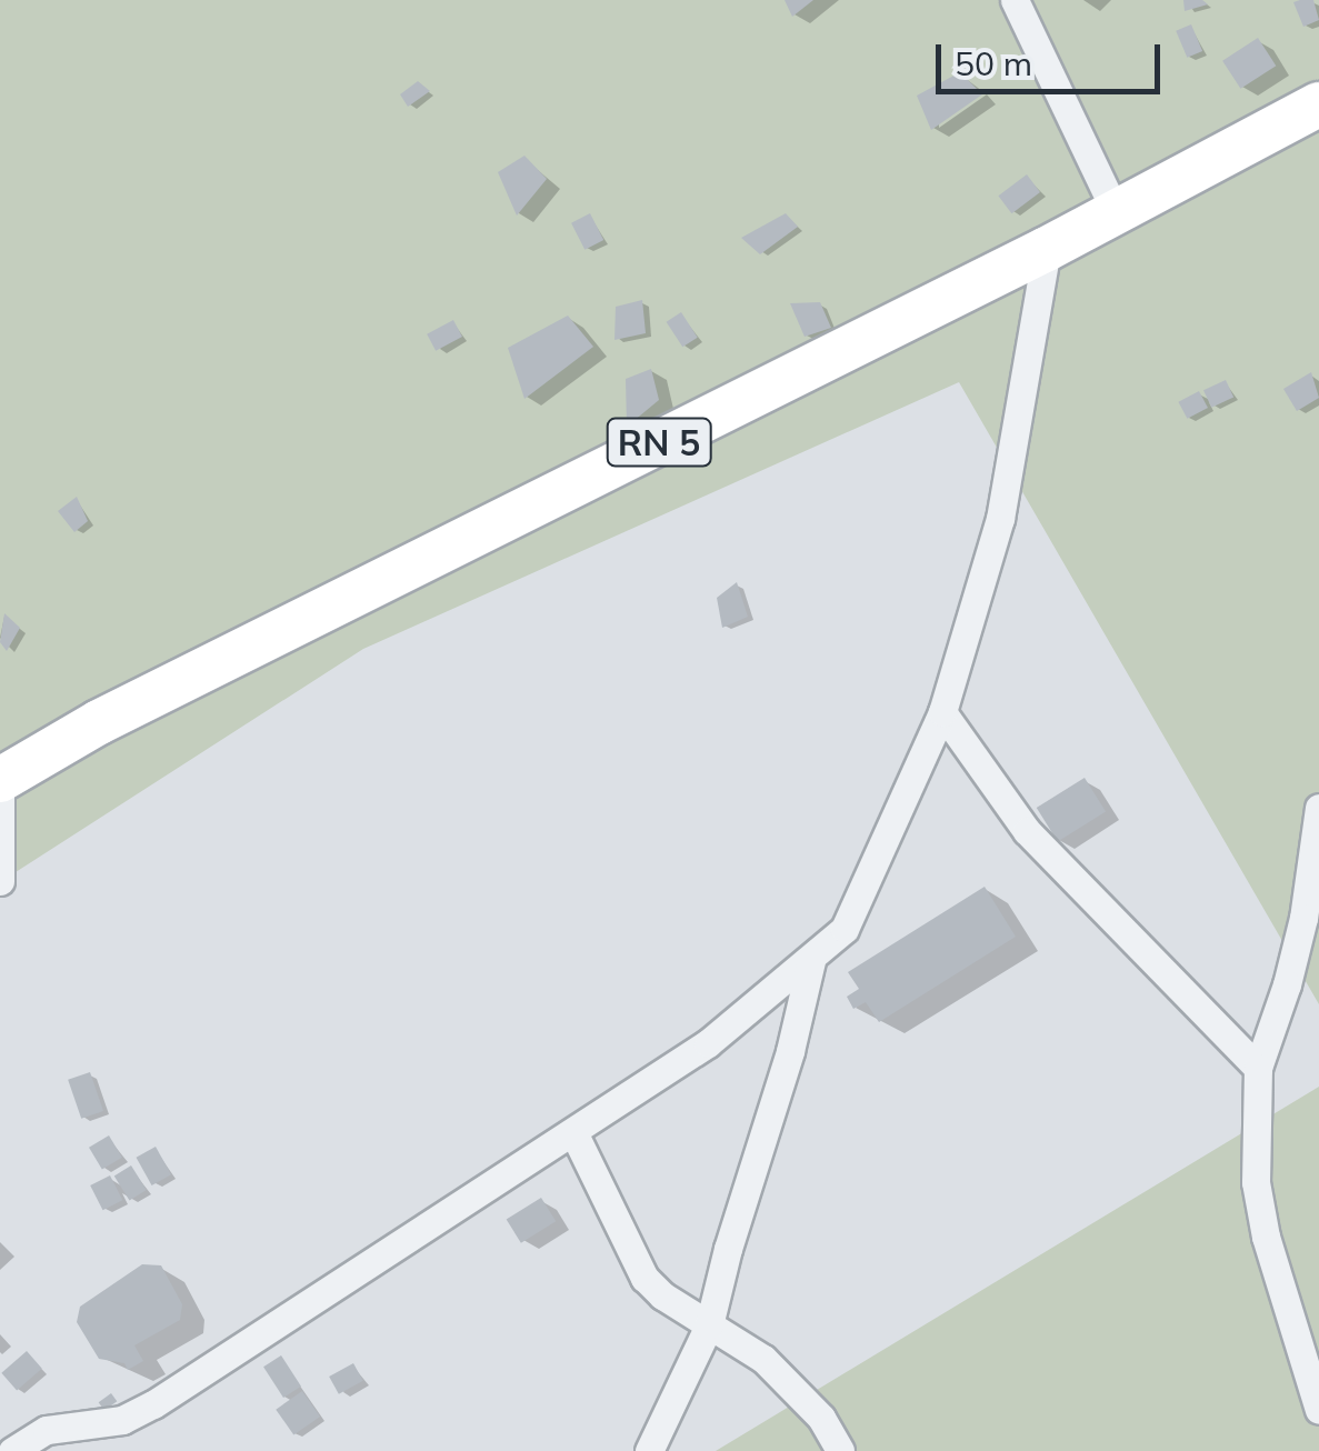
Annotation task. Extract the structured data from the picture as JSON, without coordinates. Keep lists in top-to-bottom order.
{
  "streets": {
    "main road": ["RN 5"]
  },
  "scale_bar": "50 m"
}
